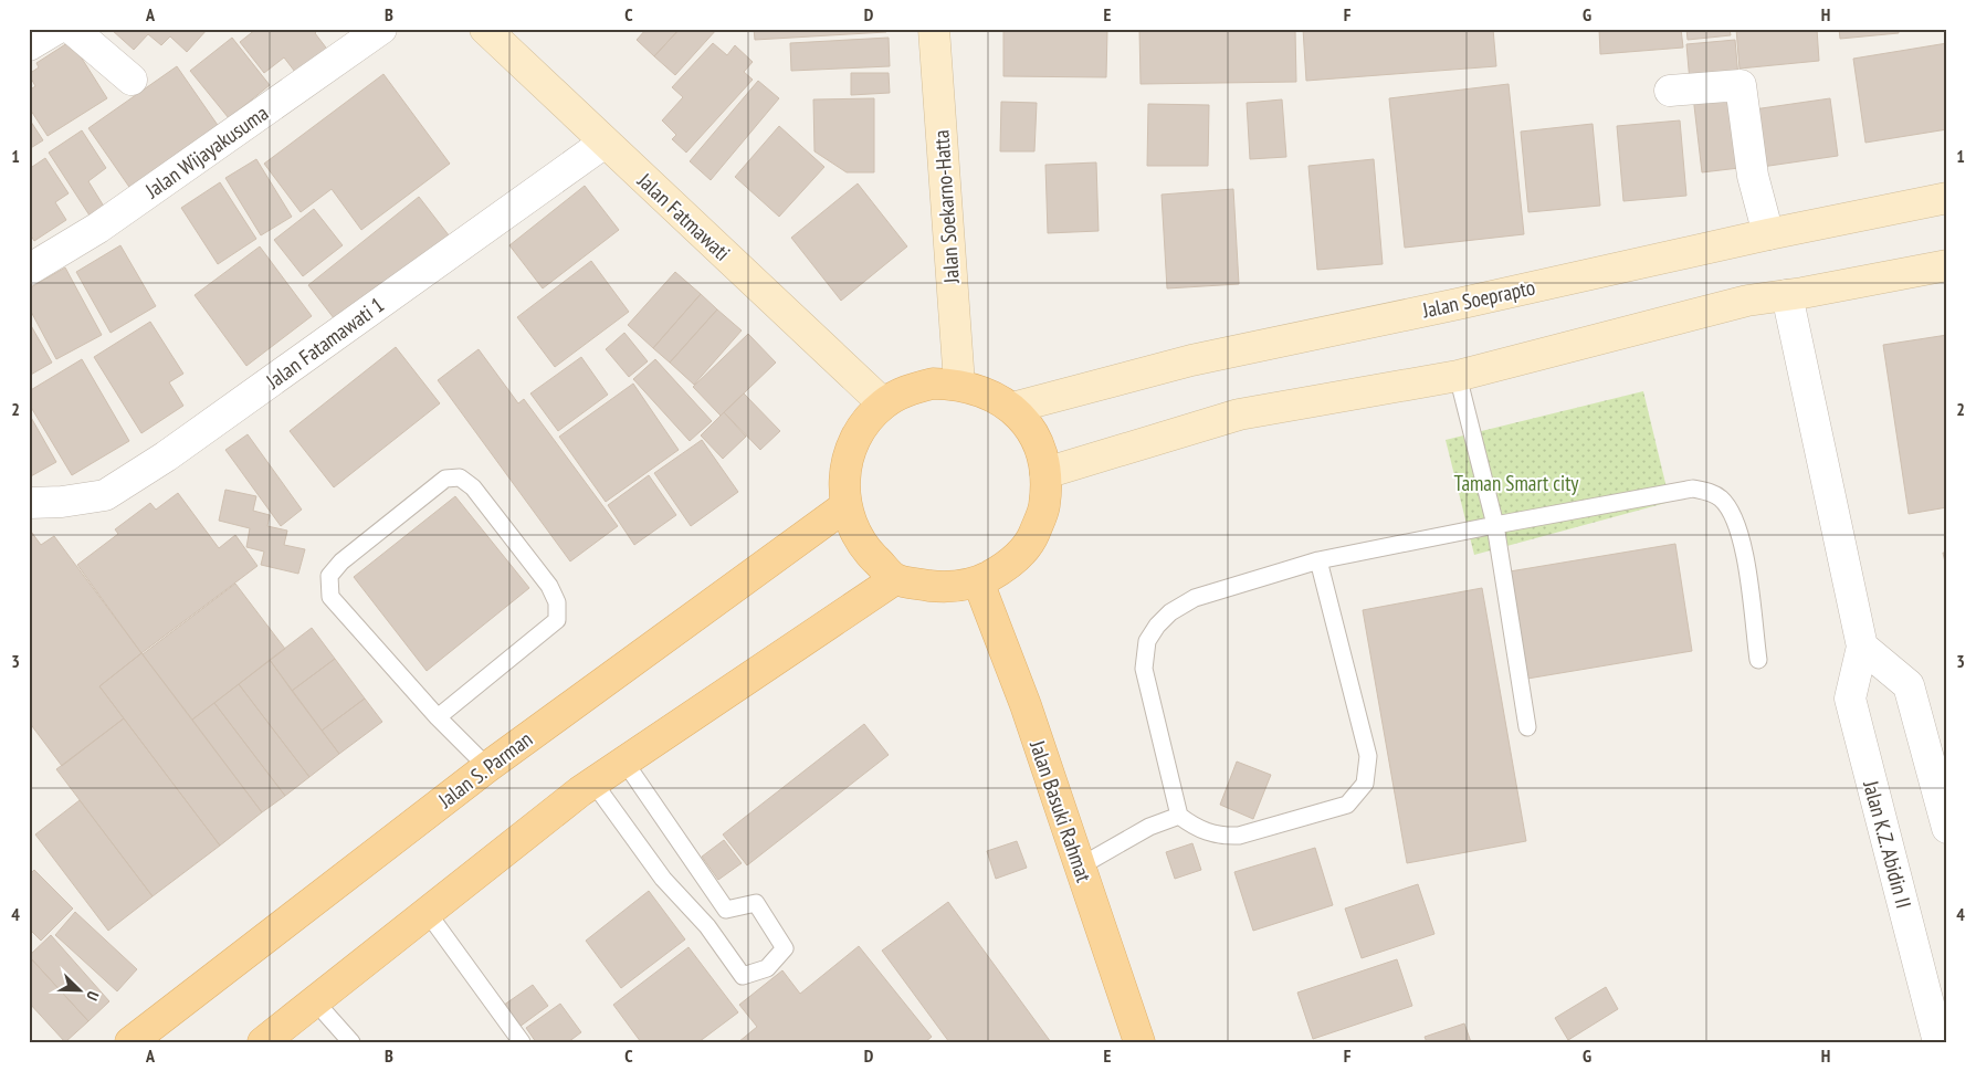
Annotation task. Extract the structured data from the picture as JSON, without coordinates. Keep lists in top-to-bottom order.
{
  "streets": {
    "main road": [
      "Jalan Soekarno-Hatta",
      "Jalan Fatmawati",
      "Jalan Soeprapto",
      "Jalan S. Parman",
      "Jalan Basuki Rahmat"
    ],
    "street": ["Jalan Wijayakusuma", "Jalan Fatamawati 1", "Jalan K.Z. Abidin II"]
  },
  "crossings": [
    ["Jalan Fatmawati", "Jalan Fatamawati 1"]
  ],
  "parks": ["Taman Smart city"],
  "north": "bottom right",
  "grid": {
    "columns": [
      "A",
      "B",
      "C",
      "D",
      "E",
      "F",
      "G",
      "H"
    ],
    "rows": [
      "1",
      "2",
      "3",
      "4"
    ]
  }
}
